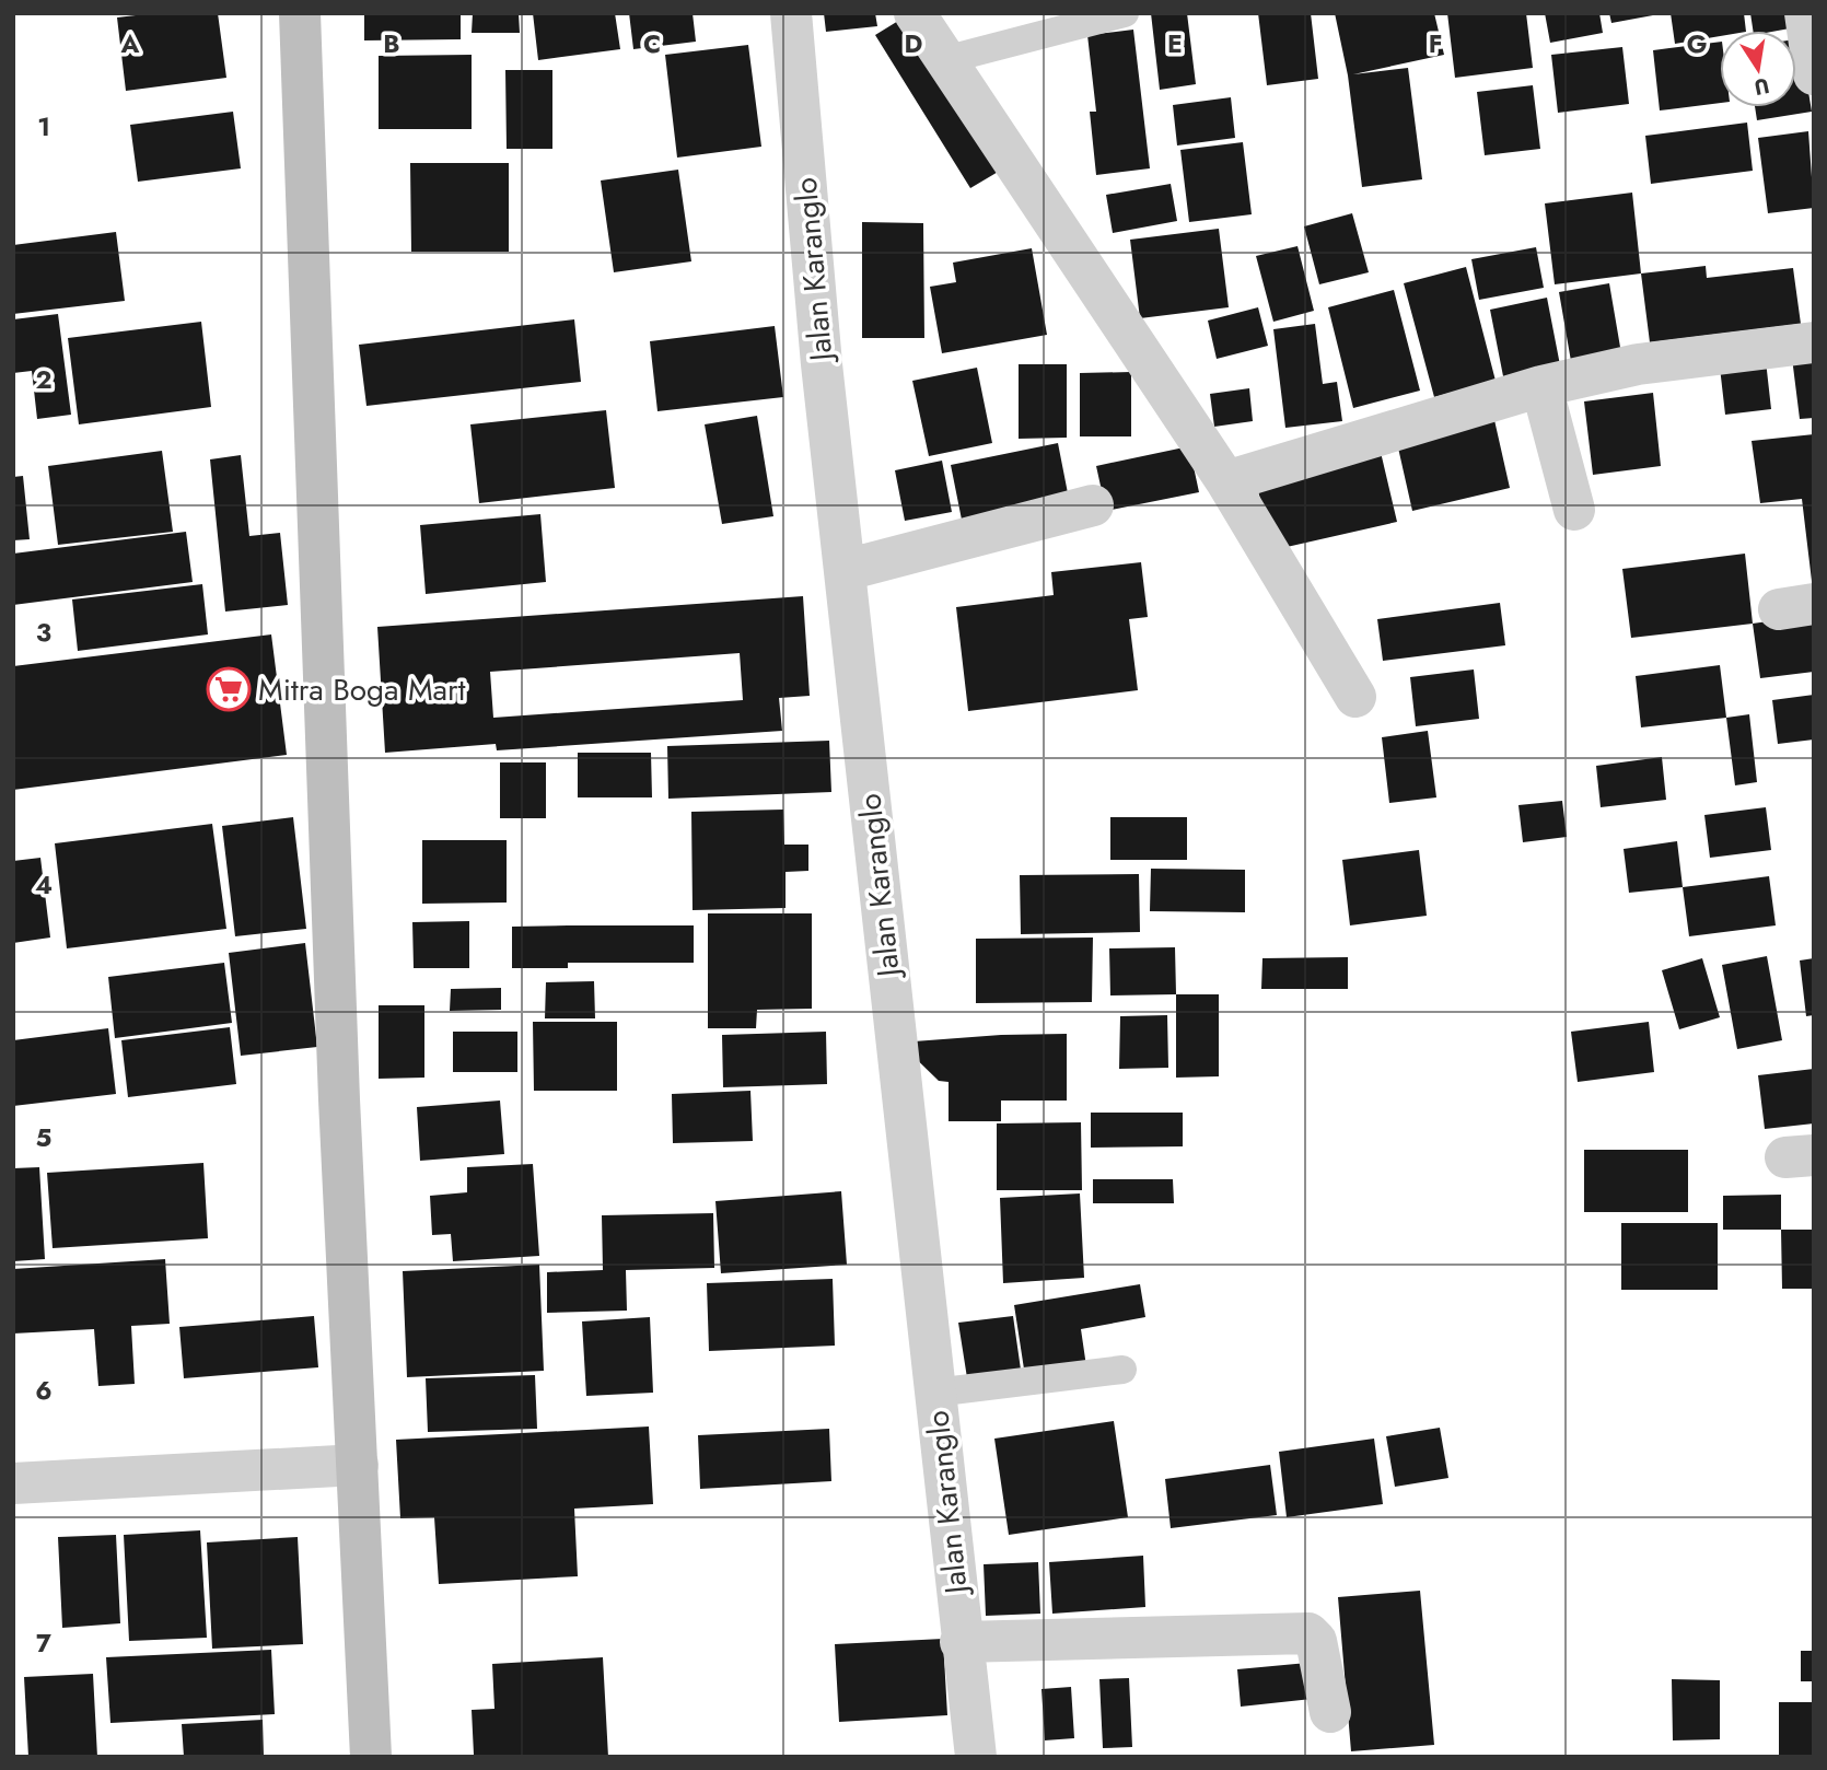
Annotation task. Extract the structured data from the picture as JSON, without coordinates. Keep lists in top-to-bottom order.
{
  "streets": {
    "street": ["Jalan Karanglo"]
  },
  "places": {
    "supermarket": ["Mitra Boga Mart"]
  },
  "north": "bottom",
  "grid": {
    "columns": [
      "A",
      "B",
      "C",
      "D",
      "E",
      "F",
      "G"
    ],
    "rows": [
      "1",
      "2",
      "3",
      "4",
      "5",
      "6",
      "7"
    ]
  }
}
